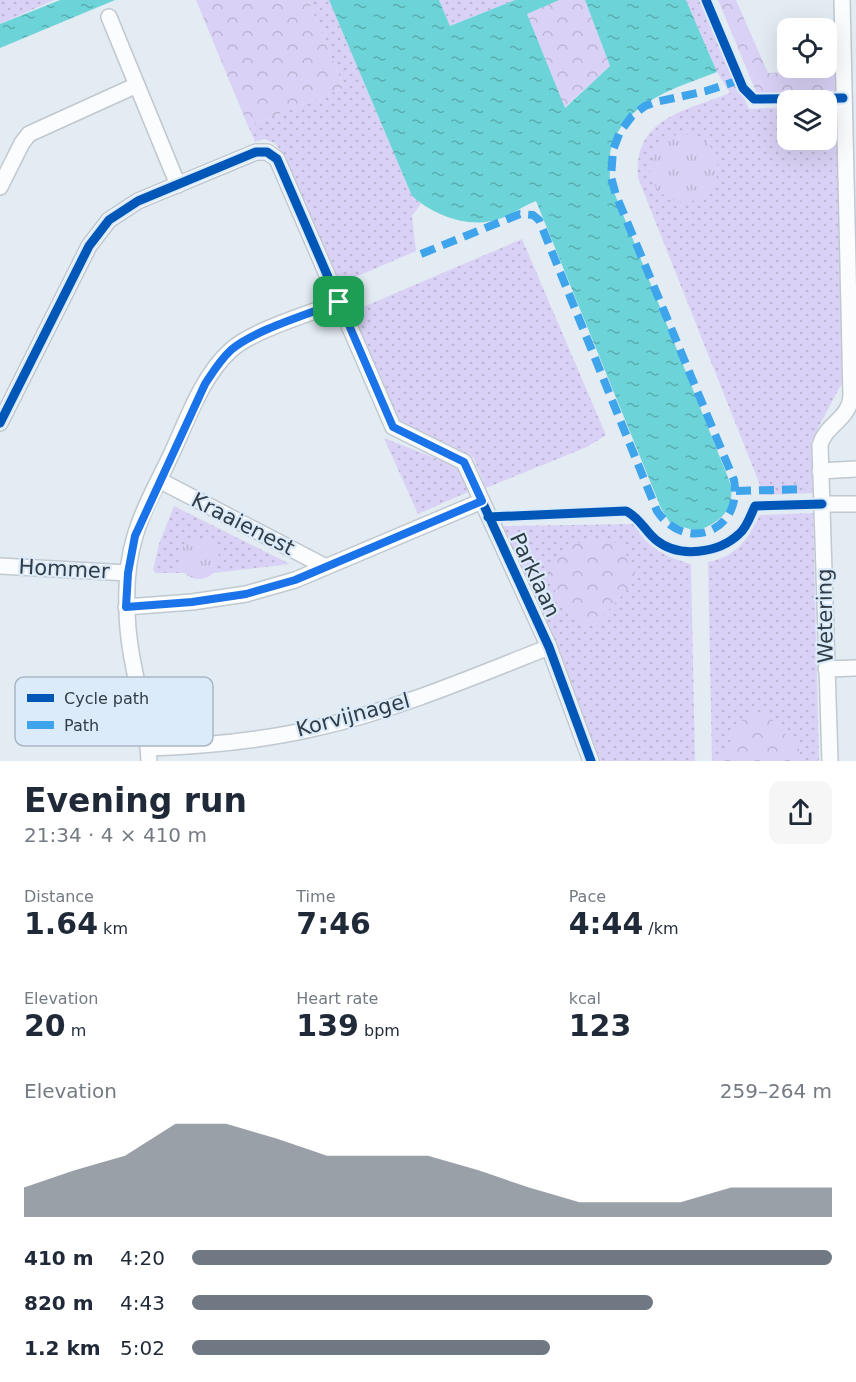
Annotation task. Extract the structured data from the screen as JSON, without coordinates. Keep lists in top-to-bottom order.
{
  "streets": {
    "street": [
      "Kraaienest",
      "Hommer",
      "Parklaan",
      "Wetering",
      "Korvijnagel"
    ]
  },
  "crossings": [
    ["Kraaienest", "Parklaan"],
    ["Parklaan", "Korvijnagel"]
  ],
  "legend": ["Cycle path", "Path"],
  "page": {
    "heading": ["Evening run", "21:34 · 4 × 410 m"],
    "stats": [
      ["Distance", "1.64 km"],
      ["Time", "7:46"],
      ["Pace", "4:44 /km"],
      ["Elevation", "20 m"],
      ["Heart rate", "139 bpm"],
      ["kcal", "123"]
    ],
    "chart": ["Elevation", "259–264 m"],
    "list": [
      {
        "name": "410 m",
        "note": "4:20"
      },
      {
        "name": "820 m",
        "note": "4:43"
      },
      {
        "name": "1.2 km",
        "note": "5:02"
      }
    ]
  }
}
